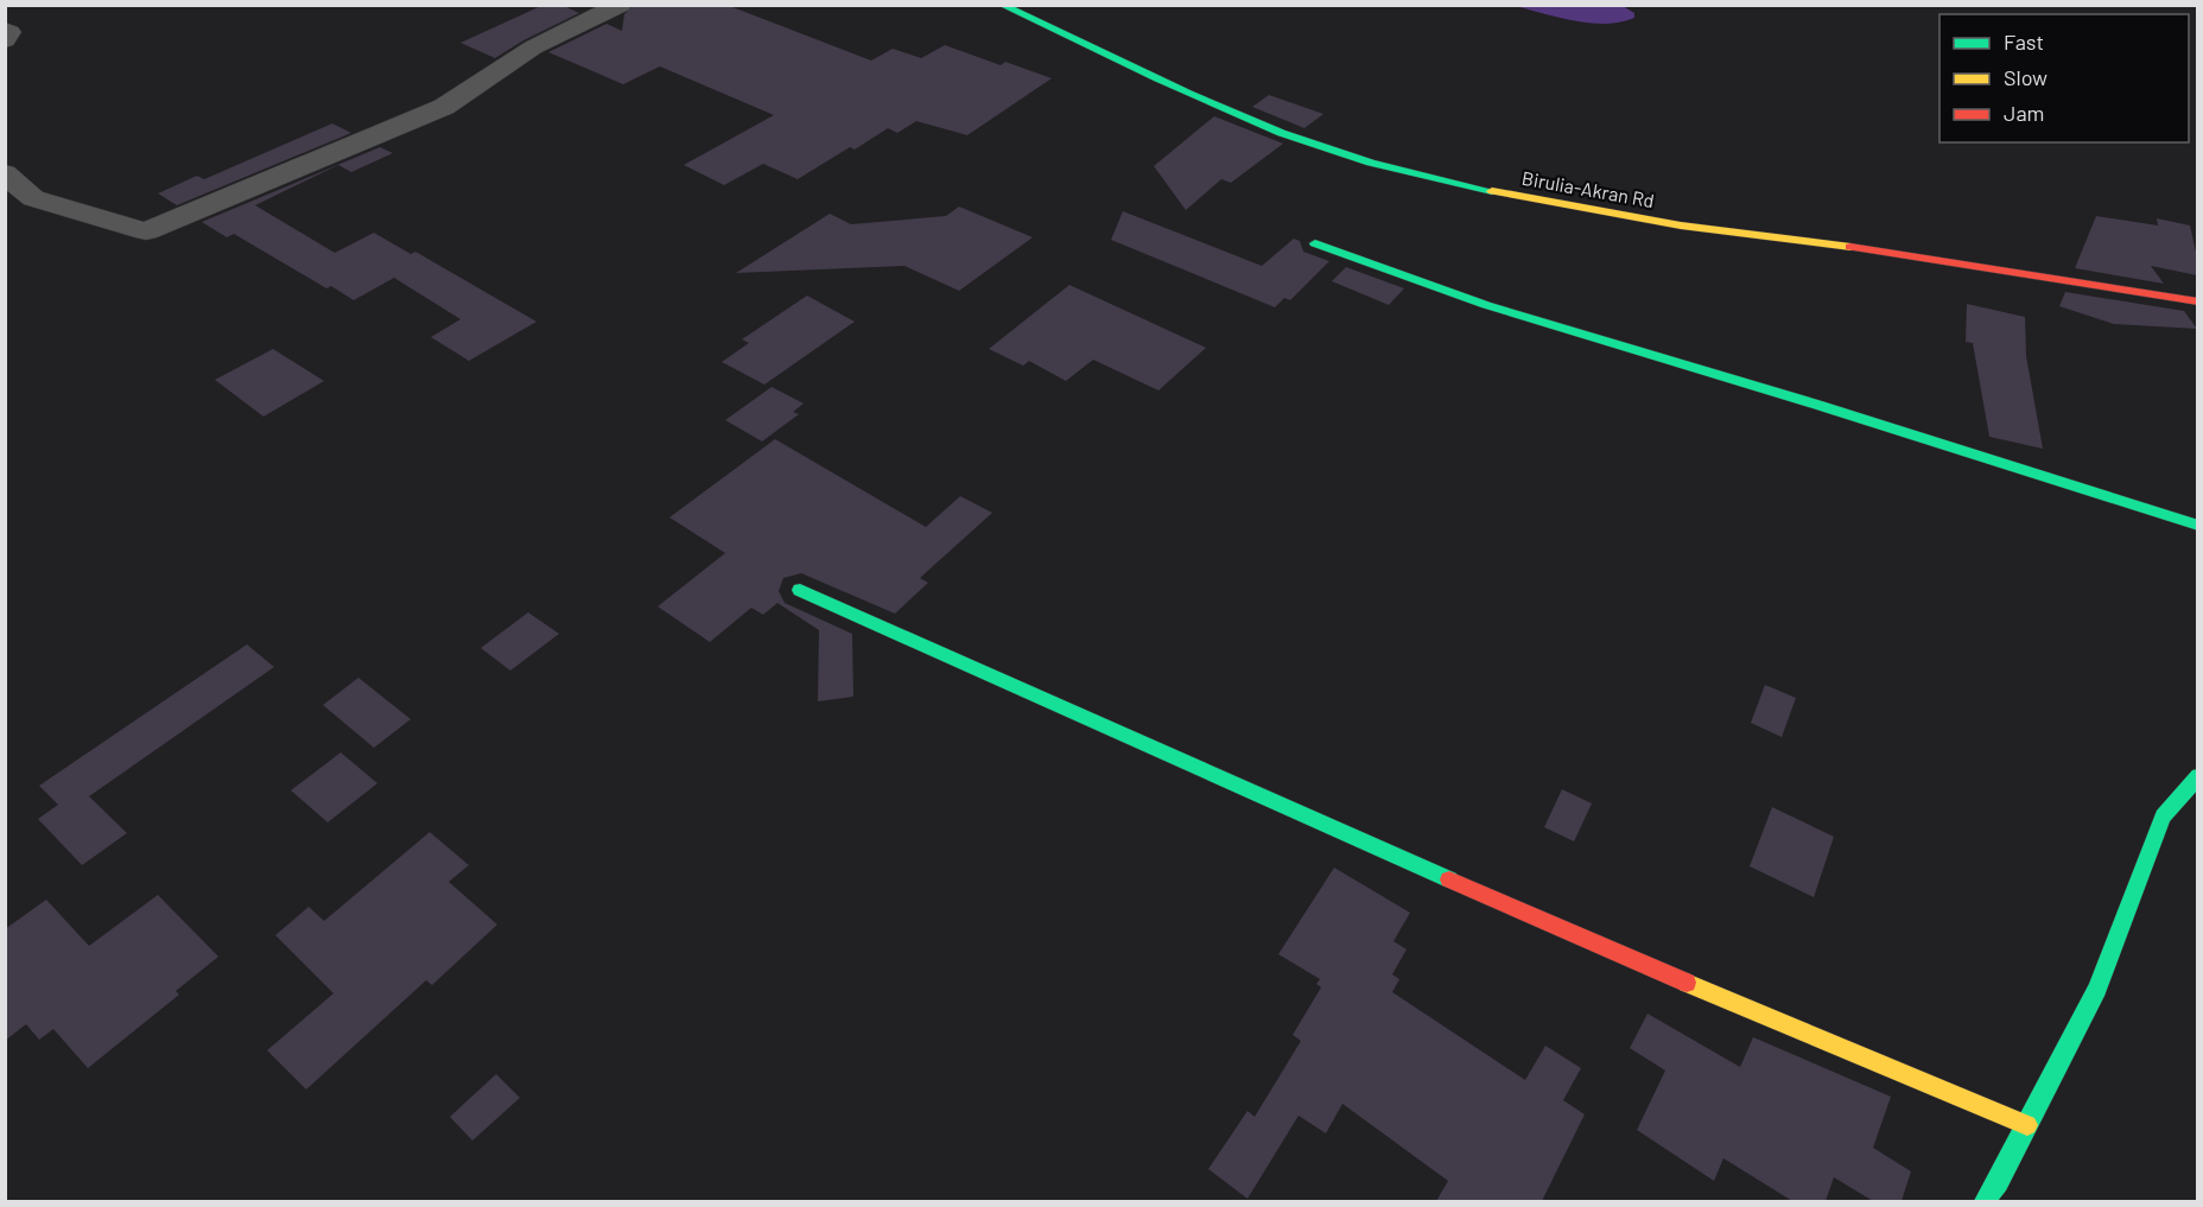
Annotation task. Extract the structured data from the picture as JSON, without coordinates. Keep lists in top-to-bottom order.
{
  "streets": {
    "street": ["Birulia-Akran Rd"]
  },
  "legend": ["Fast", "Slow", "Jam"]
}
